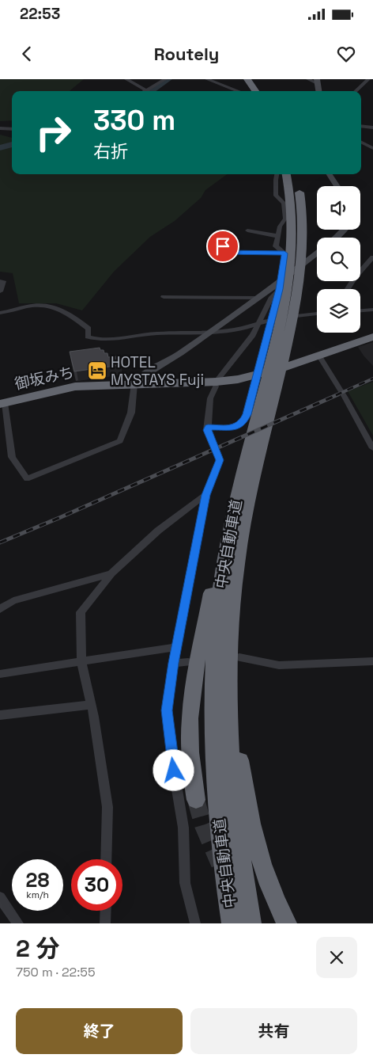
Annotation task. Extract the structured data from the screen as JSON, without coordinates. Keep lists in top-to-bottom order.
{
  "streets": {
    "highway": ["御坂みち", "中央自動車道"]
  },
  "places": {
    "hotel": ["HOTEL MYSTAYS Fuji"]
  },
  "page": {
    "status": "22:53",
    "header": "Routely",
    "turn": ["330 m", "右折"],
    "speed": "28 km/h",
    "limit": "30",
    "heading": ["2 分", "750 m · 22:55"],
    "buttons": ["終了", "共有"]
  }
}
